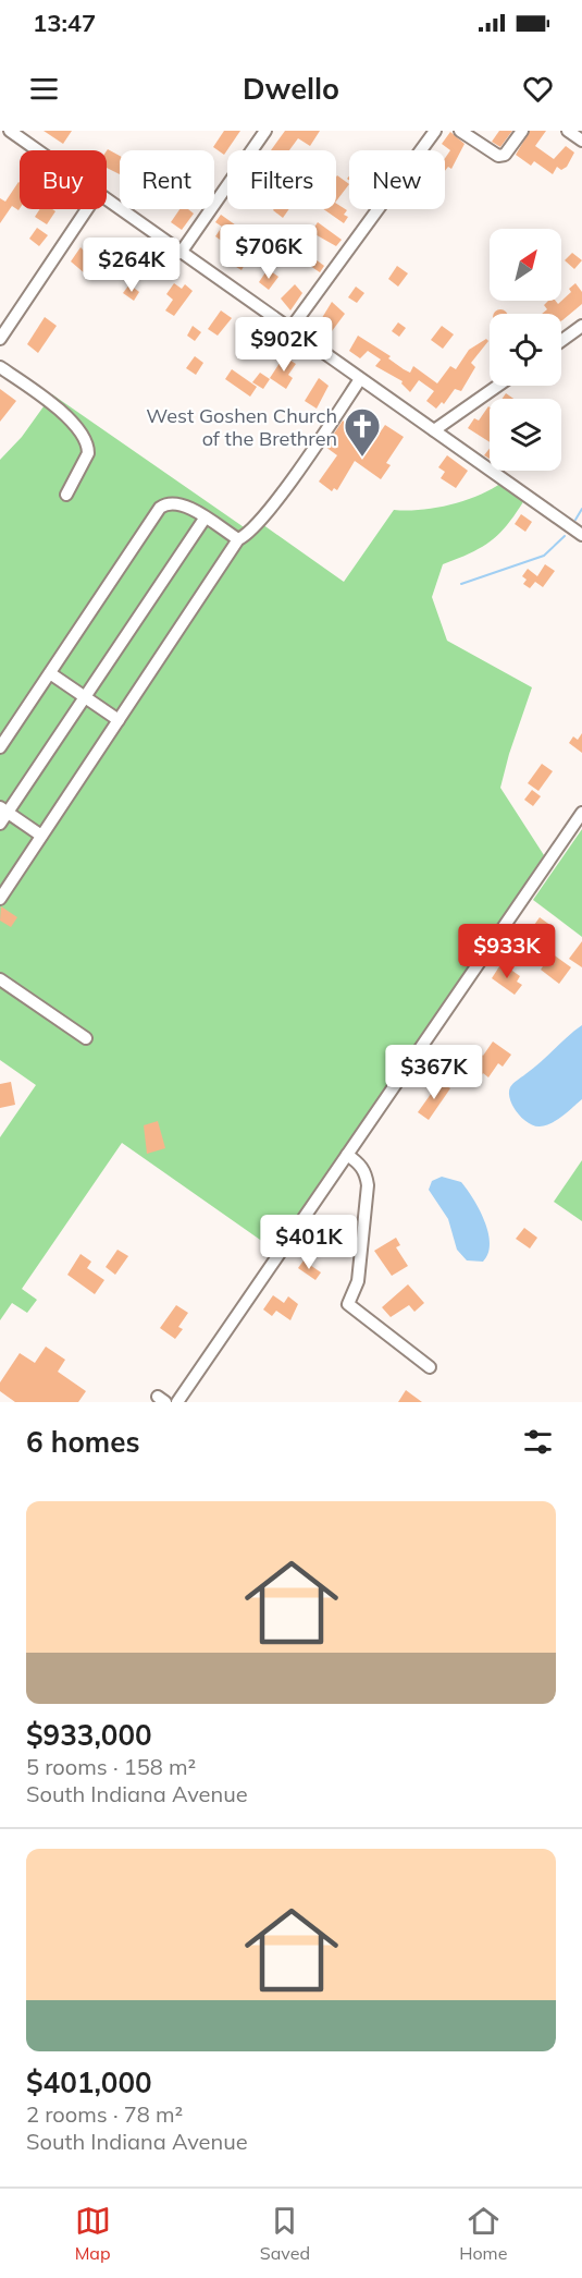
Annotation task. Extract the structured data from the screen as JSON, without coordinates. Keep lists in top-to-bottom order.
{
  "places": {
    "church": ["West Goshen Church of the Brethren"]
  },
  "north": "top right",
  "page": {
    "status": "13:47",
    "header": "Dwello",
    "chip": [
      "Buy",
      "Rent",
      "Filters",
      "New"
    ],
    "price": [
      "$706K",
      "$264K",
      "$902K",
      "$933K",
      "$367K",
      "$401K"
    ],
    "heading": "6 homes",
    "list": [
      {
        "name": "$933,000",
        "note": "5 rooms · 158 m² · South Indiana Avenue"
      },
      {
        "name": "$401,000",
        "note": "2 rooms · 78 m² · South Indiana Avenue"
      }
    ],
    "tabs": ["Map", "Saved", "Home"]
  }
}
